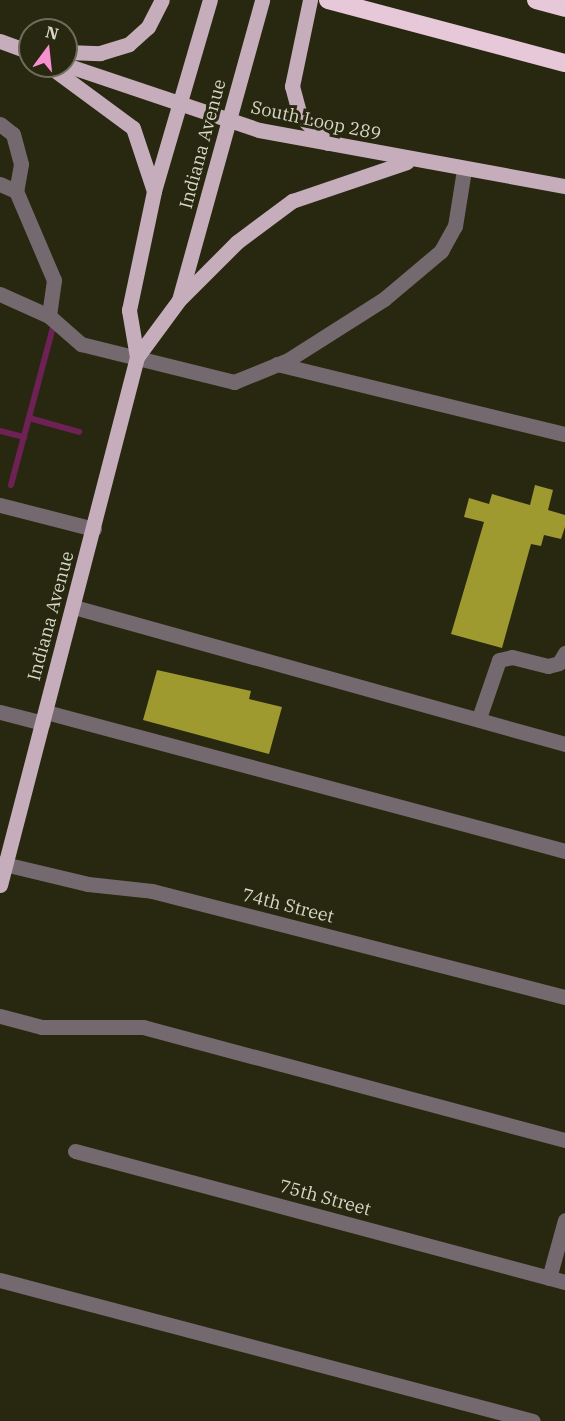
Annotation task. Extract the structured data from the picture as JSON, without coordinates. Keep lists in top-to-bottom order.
{
  "streets": {
    "main road": ["South Loop 289", "Indiana Avenue"],
    "street": ["74th Street", "75th Street"]
  },
  "crossings": [
    ["South Loop 289", "Indiana Avenue"],
    ["Indiana Avenue", "74th Street"]
  ],
  "north": "top"
}
